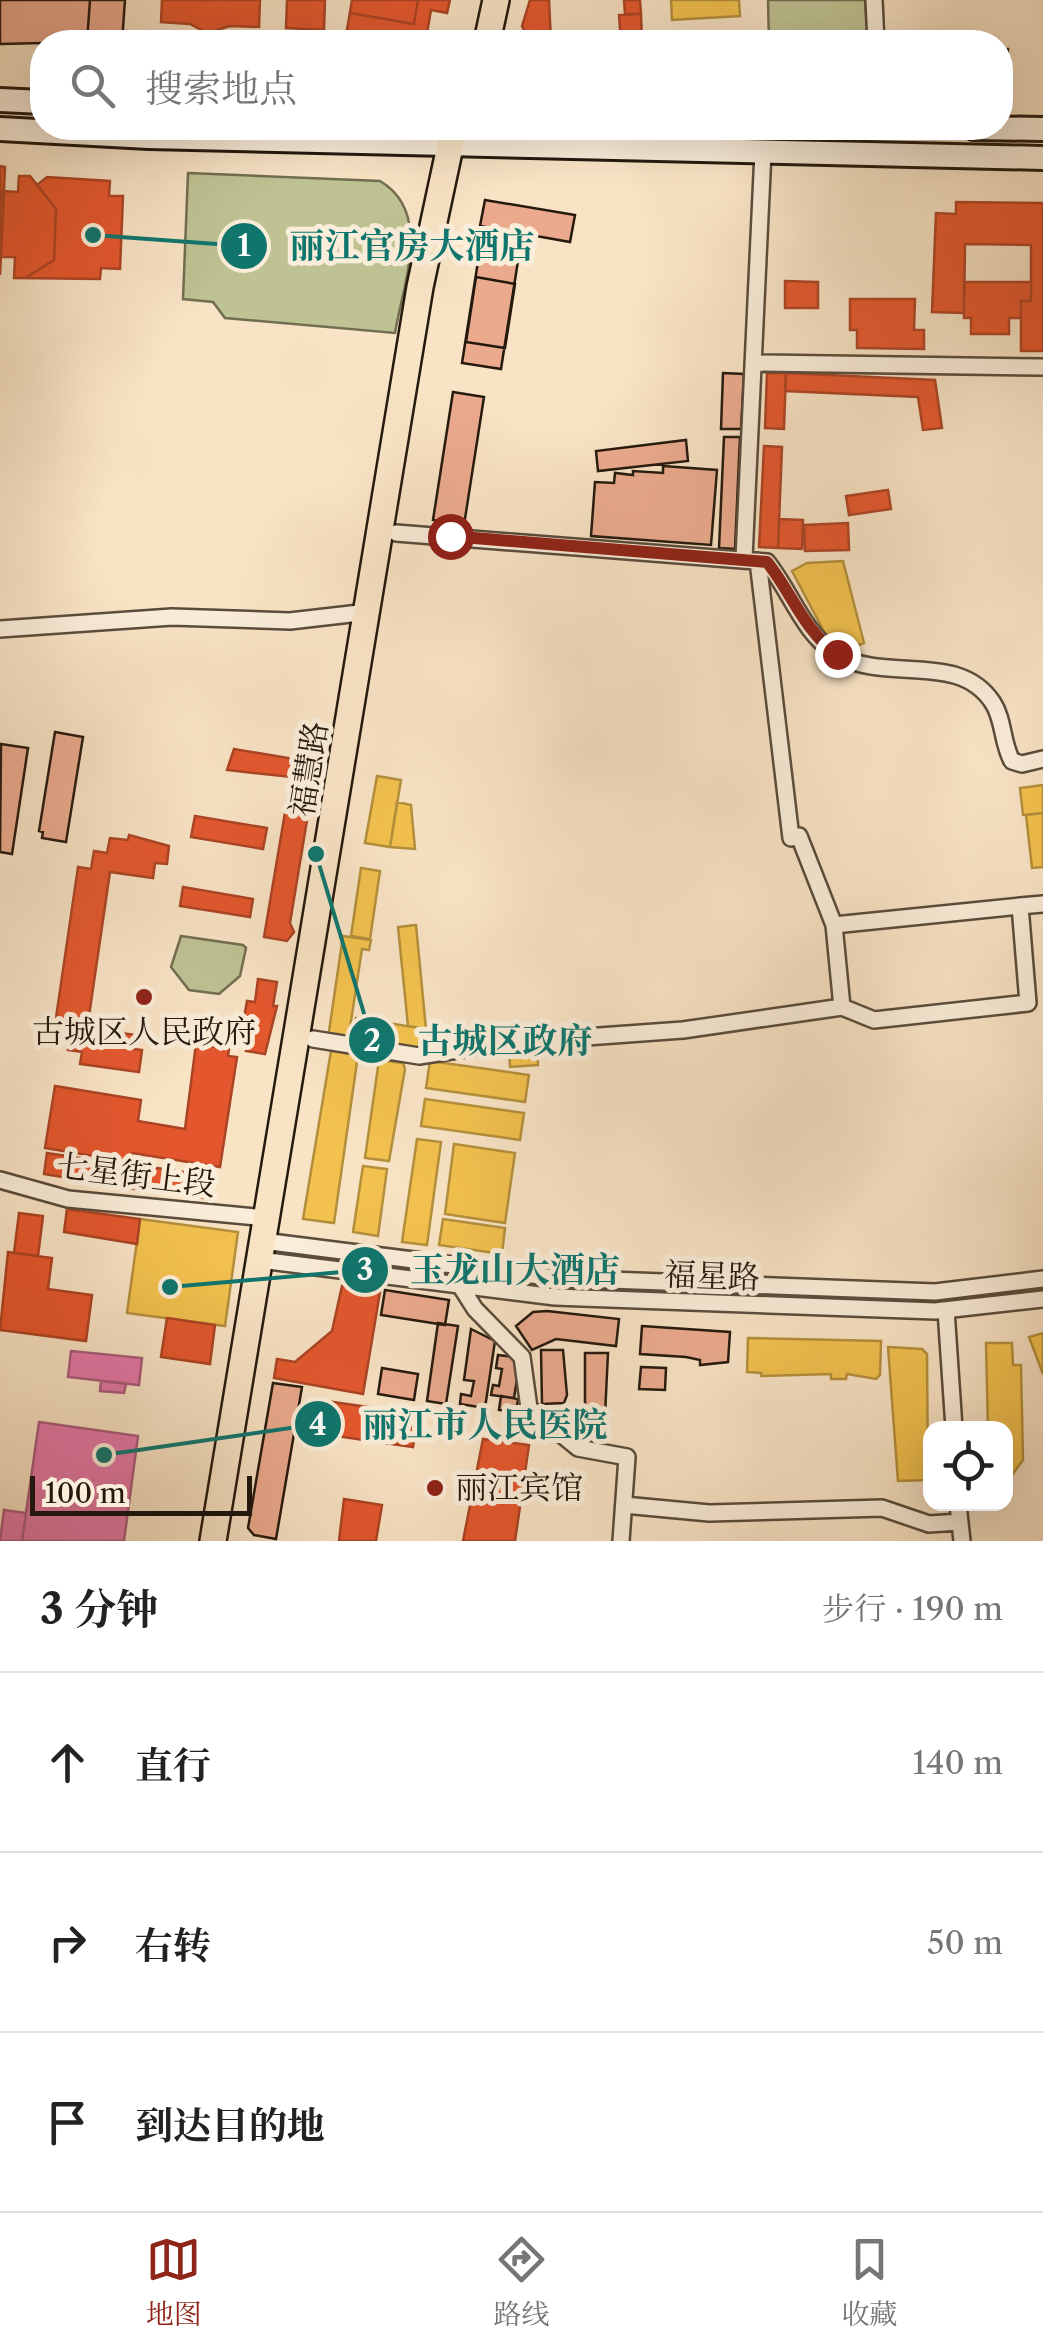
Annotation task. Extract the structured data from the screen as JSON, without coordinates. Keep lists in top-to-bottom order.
{
  "streets": {
    "main road": ["福慧路"],
    "street": ["七星街上段", "福星路"]
  },
  "crossings": [
    ["福慧路", "七星街上段"],
    ["福慧路", "福星路"],
    ["七星街上段", "福星路"]
  ],
  "places": [
    "丽江官房大酒店",
    "古城区政府",
    "古城区人民政府",
    "玉龙山大酒店",
    "丽江市人民医院",
    "丽江宾馆"
  ],
  "scale_bar": "100 m",
  "page": {
    "search": "搜索地点",
    "scale": "100 m",
    "heading": ["3 分钟", "步行 · 190 m"],
    "list": [
      ["直行", "140 m"],
      ["右转", "50 m"],
      "到达目的地"
    ],
    "nav": ["地图", "路线", "收藏"]
  }
}
